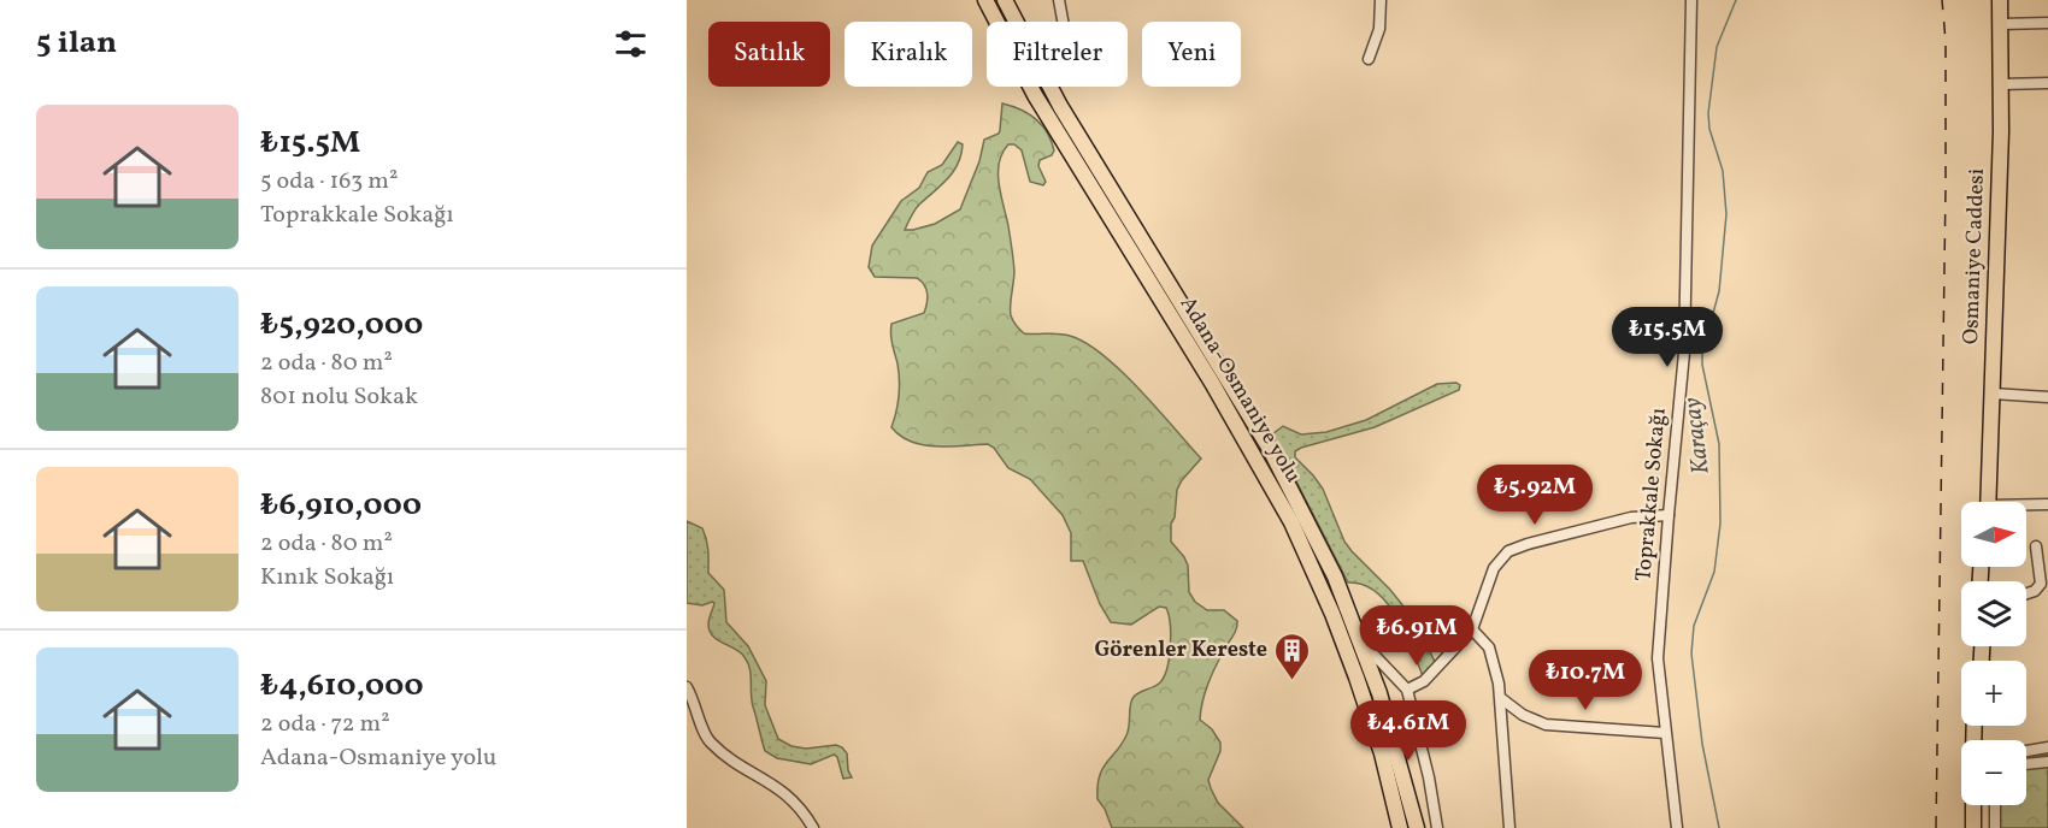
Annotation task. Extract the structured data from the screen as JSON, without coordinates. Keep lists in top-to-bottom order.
{
  "streets": {
    "highway": ["Osmaniye Caddesi", "Adana-Osmaniye yolu"],
    "street": ["Toprakkale Sokağı"]
  },
  "water": ["Karaçay"],
  "places": {
    "building": ["Görenler Kereste"]
  },
  "north": "right",
  "page": {
    "heading": "5 ilan",
    "chip": [
      "Satılık",
      "Kiralık",
      "Filtreler",
      "Yeni"
    ],
    "list": [
      {
        "name": "₺15.5M",
        "note": "5 oda · 163 m² · Toprakkale Sokağı"
      },
      {
        "name": "₺5,920,000",
        "note": "2 oda · 80 m² · 801 nolu Sokak"
      },
      {
        "name": "₺6,910,000",
        "note": "2 oda · 80 m² · Kınık Sokağı"
      },
      {
        "name": "₺4,610,000",
        "note": "2 oda · 72 m² · Adana-Osmaniye yolu"
      }
    ],
    "price": [
      "₺15.5M",
      "₺5.92M",
      "₺6.91M",
      "₺10.7M",
      "₺4.61M"
    ],
    "map_buttons": ["+", "−"]
  }
}
